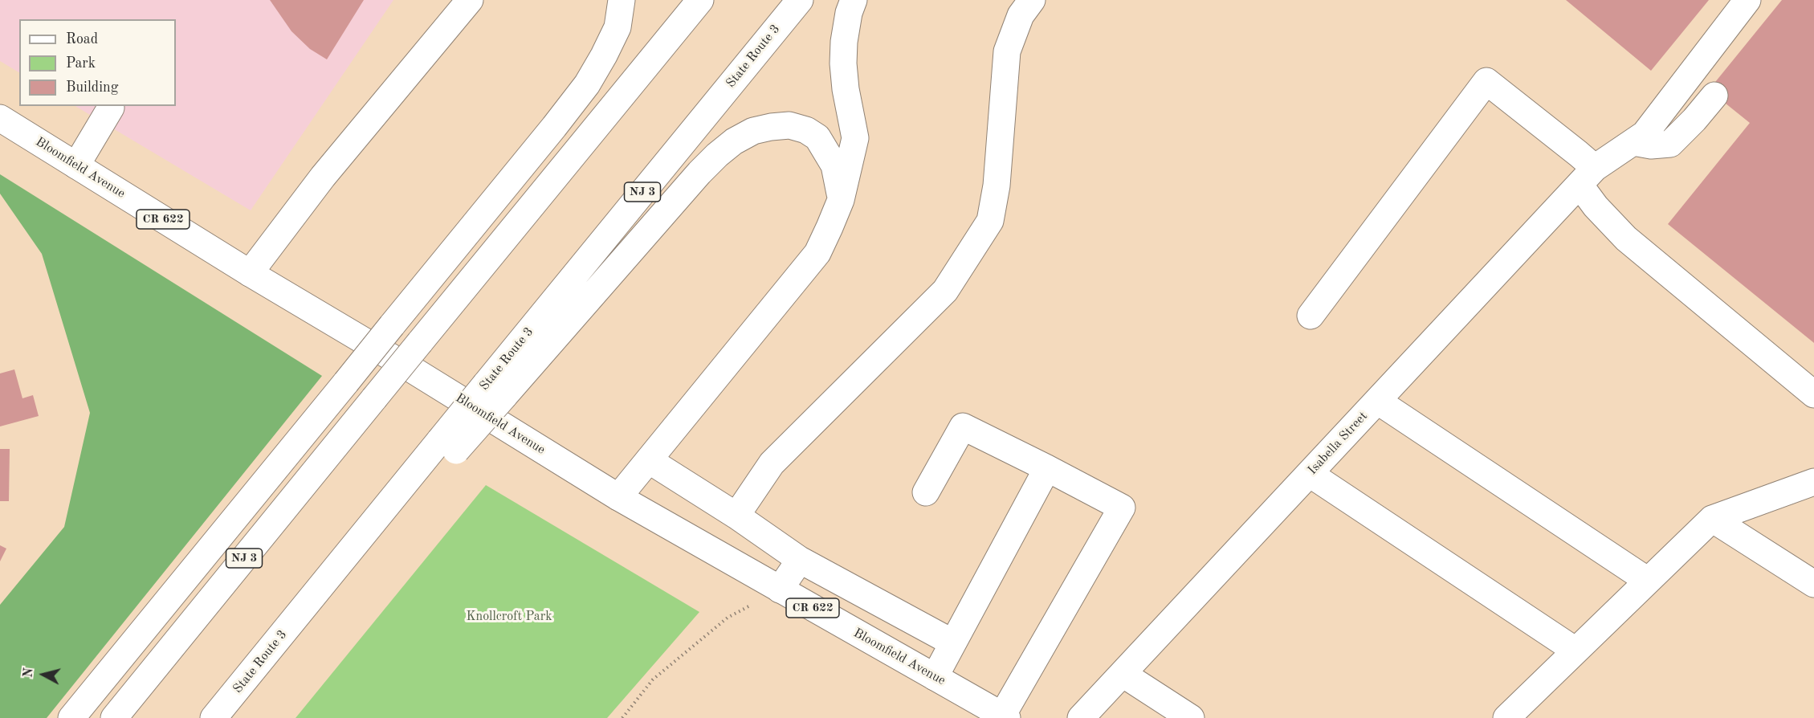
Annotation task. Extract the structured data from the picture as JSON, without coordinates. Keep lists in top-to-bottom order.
{
  "streets": {
    "main road": [
      "State Route 3",
      "Bloomfield Avenue",
      "NJ 3",
      "CR 622",
      "Isabella Street"
    ]
  },
  "parks": ["Knollcroft Park"],
  "legend": ["Road", "Park", "Building"],
  "north": "left"
}
